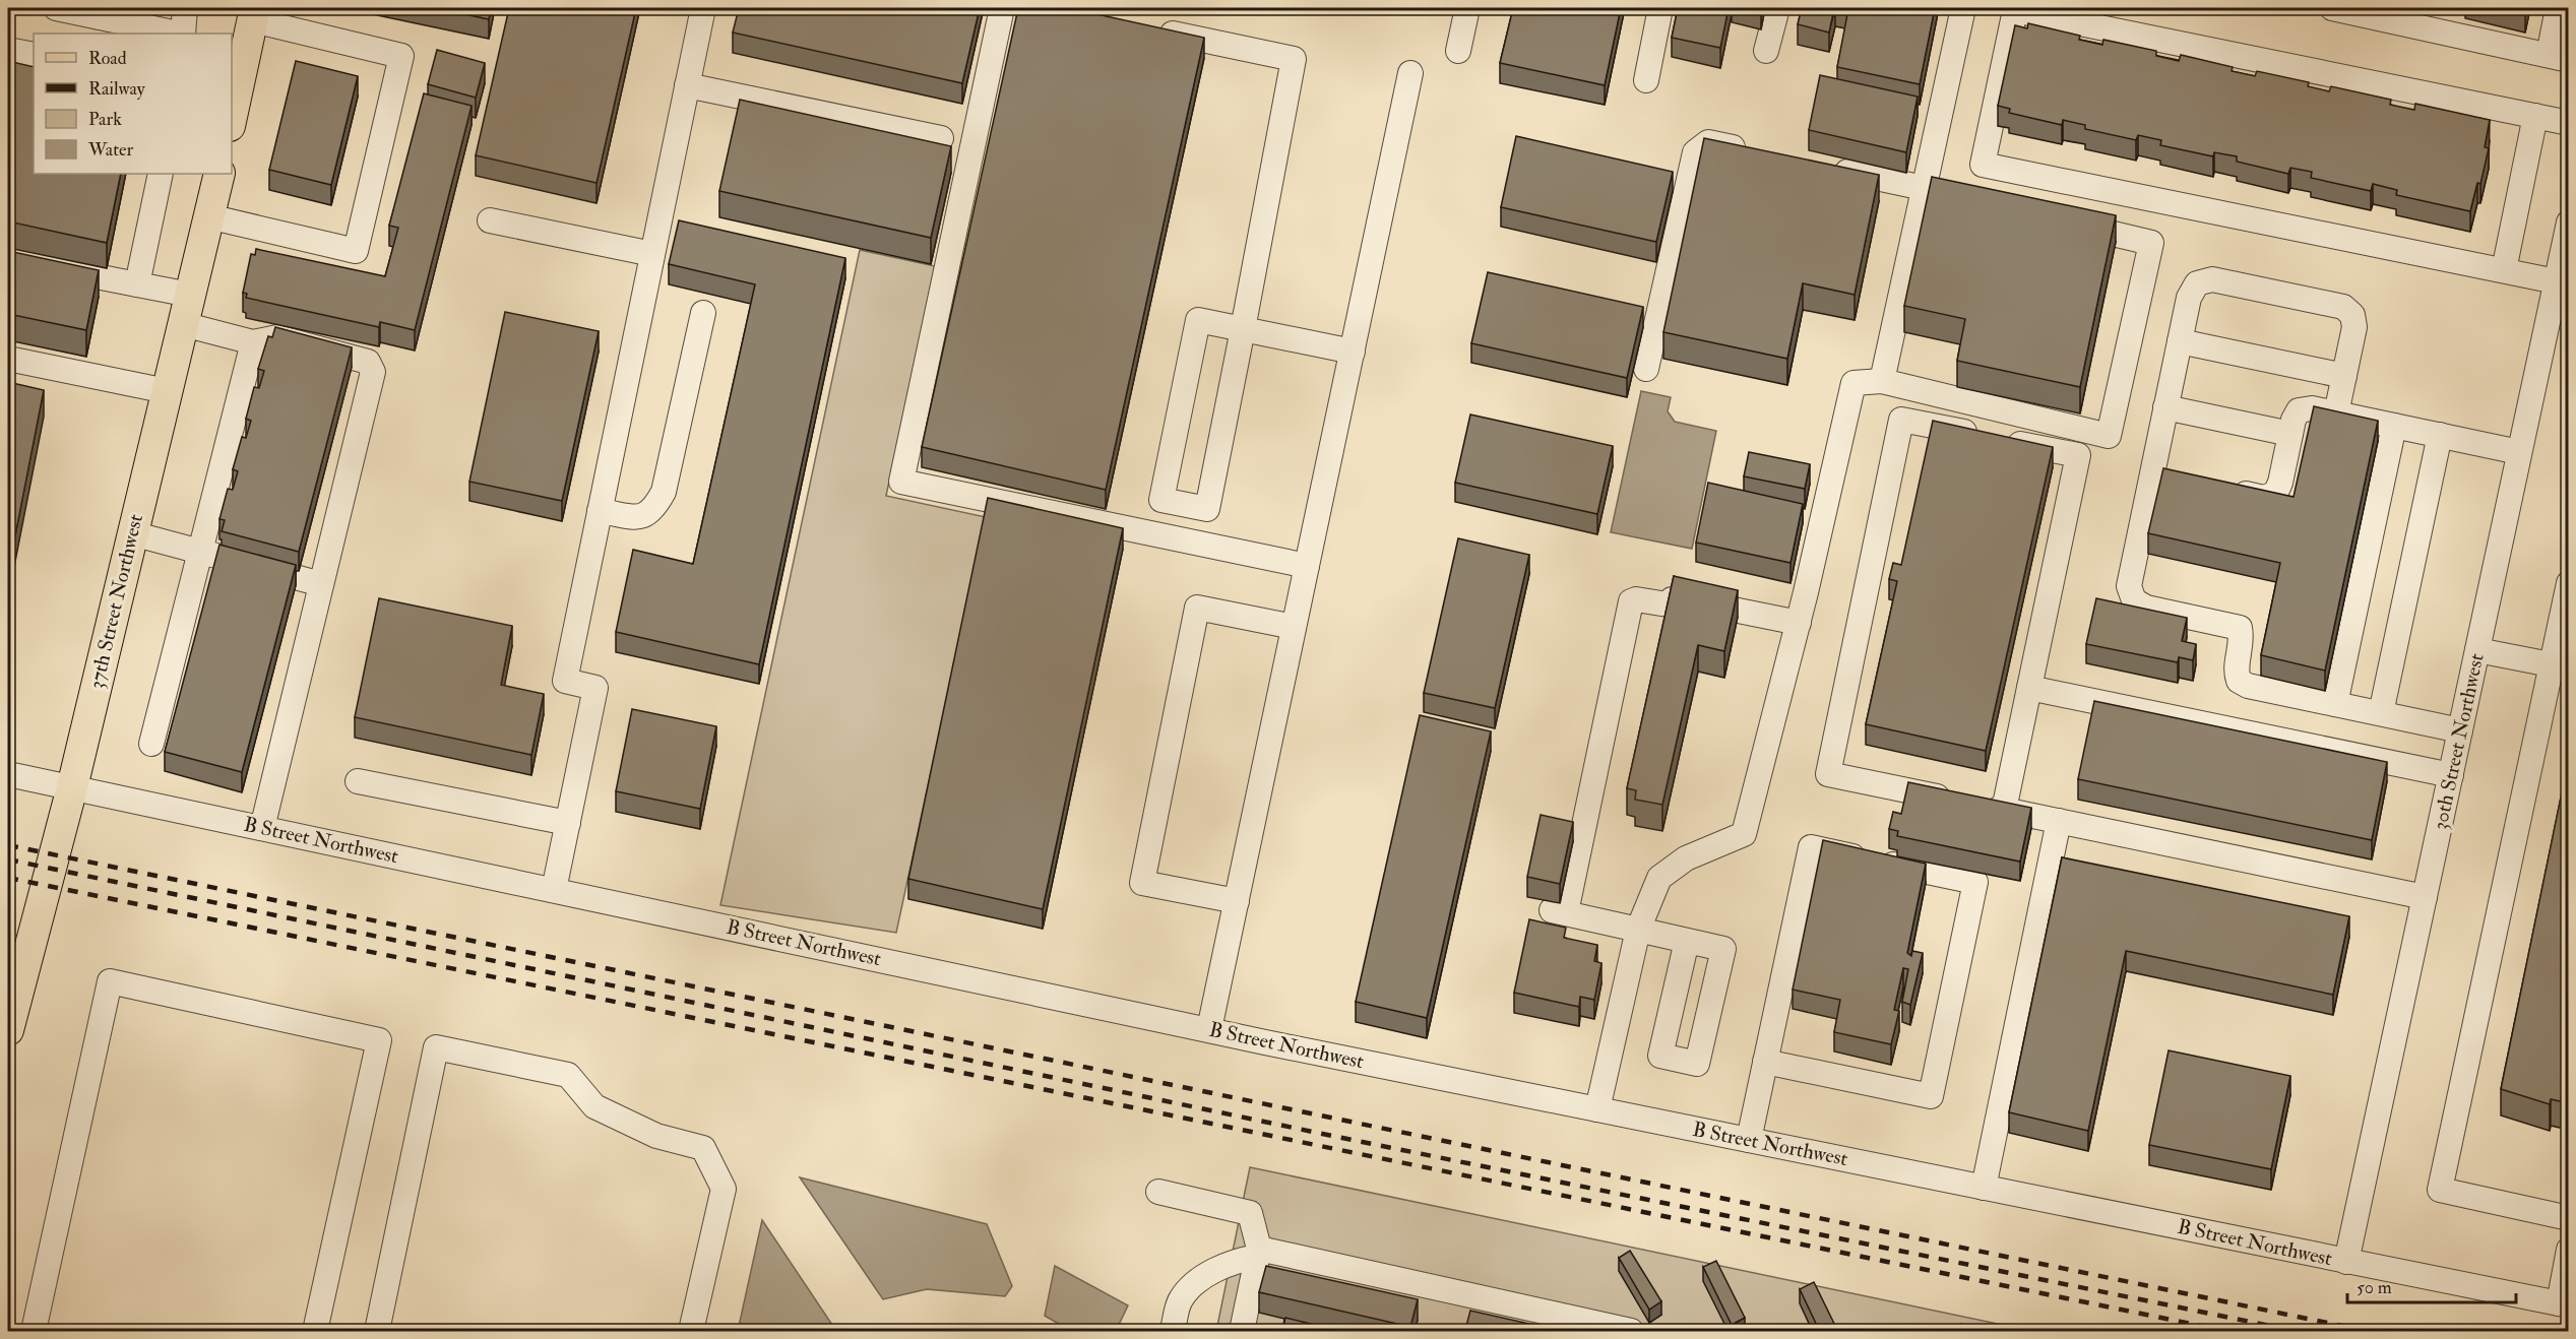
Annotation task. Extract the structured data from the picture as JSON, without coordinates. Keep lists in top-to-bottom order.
{
  "streets": {
    "main road": ["37th Street Northwest"],
    "street": ["30th Street Northwest", "B Street Northwest"]
  },
  "crossings": [
    ["37th Street Northwest", "B Street Northwest"],
    ["30th Street Northwest", "B Street Northwest"]
  ],
  "legend": [
    "Road",
    "Railway",
    "Park",
    "Water"
  ],
  "scale_bar": "50 m"
}
